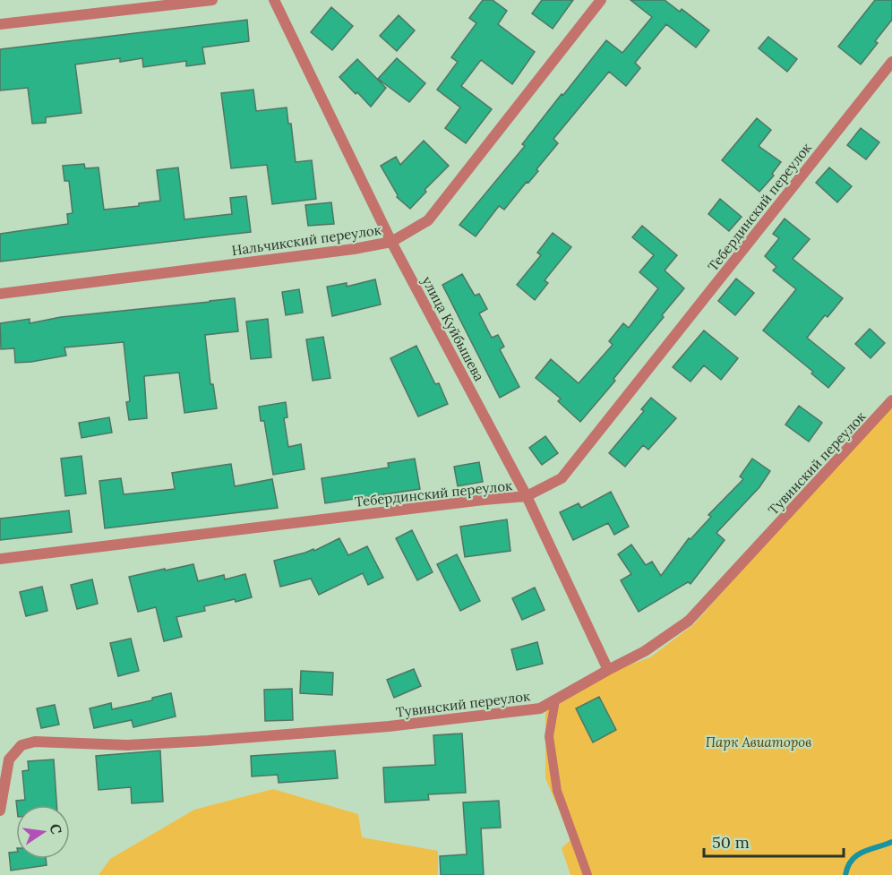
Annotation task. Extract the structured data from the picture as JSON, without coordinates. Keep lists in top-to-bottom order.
{
  "streets": {
    "street": [
      "Тебердинский переулок",
      "Нальчикский переулок",
      "улица Куйбышева",
      "Тувинский переулок"
    ]
  },
  "crossings": [
    ["Тебердинский переулок", "улица Куйбышева"],
    ["Нальчикский переулок", "улица Куйбышева"],
    ["улица Куйбышева", "Тувинский переулок"]
  ],
  "parks": ["Парк Авиаторов"],
  "scale_bar": "50 m",
  "north": "right"
}
